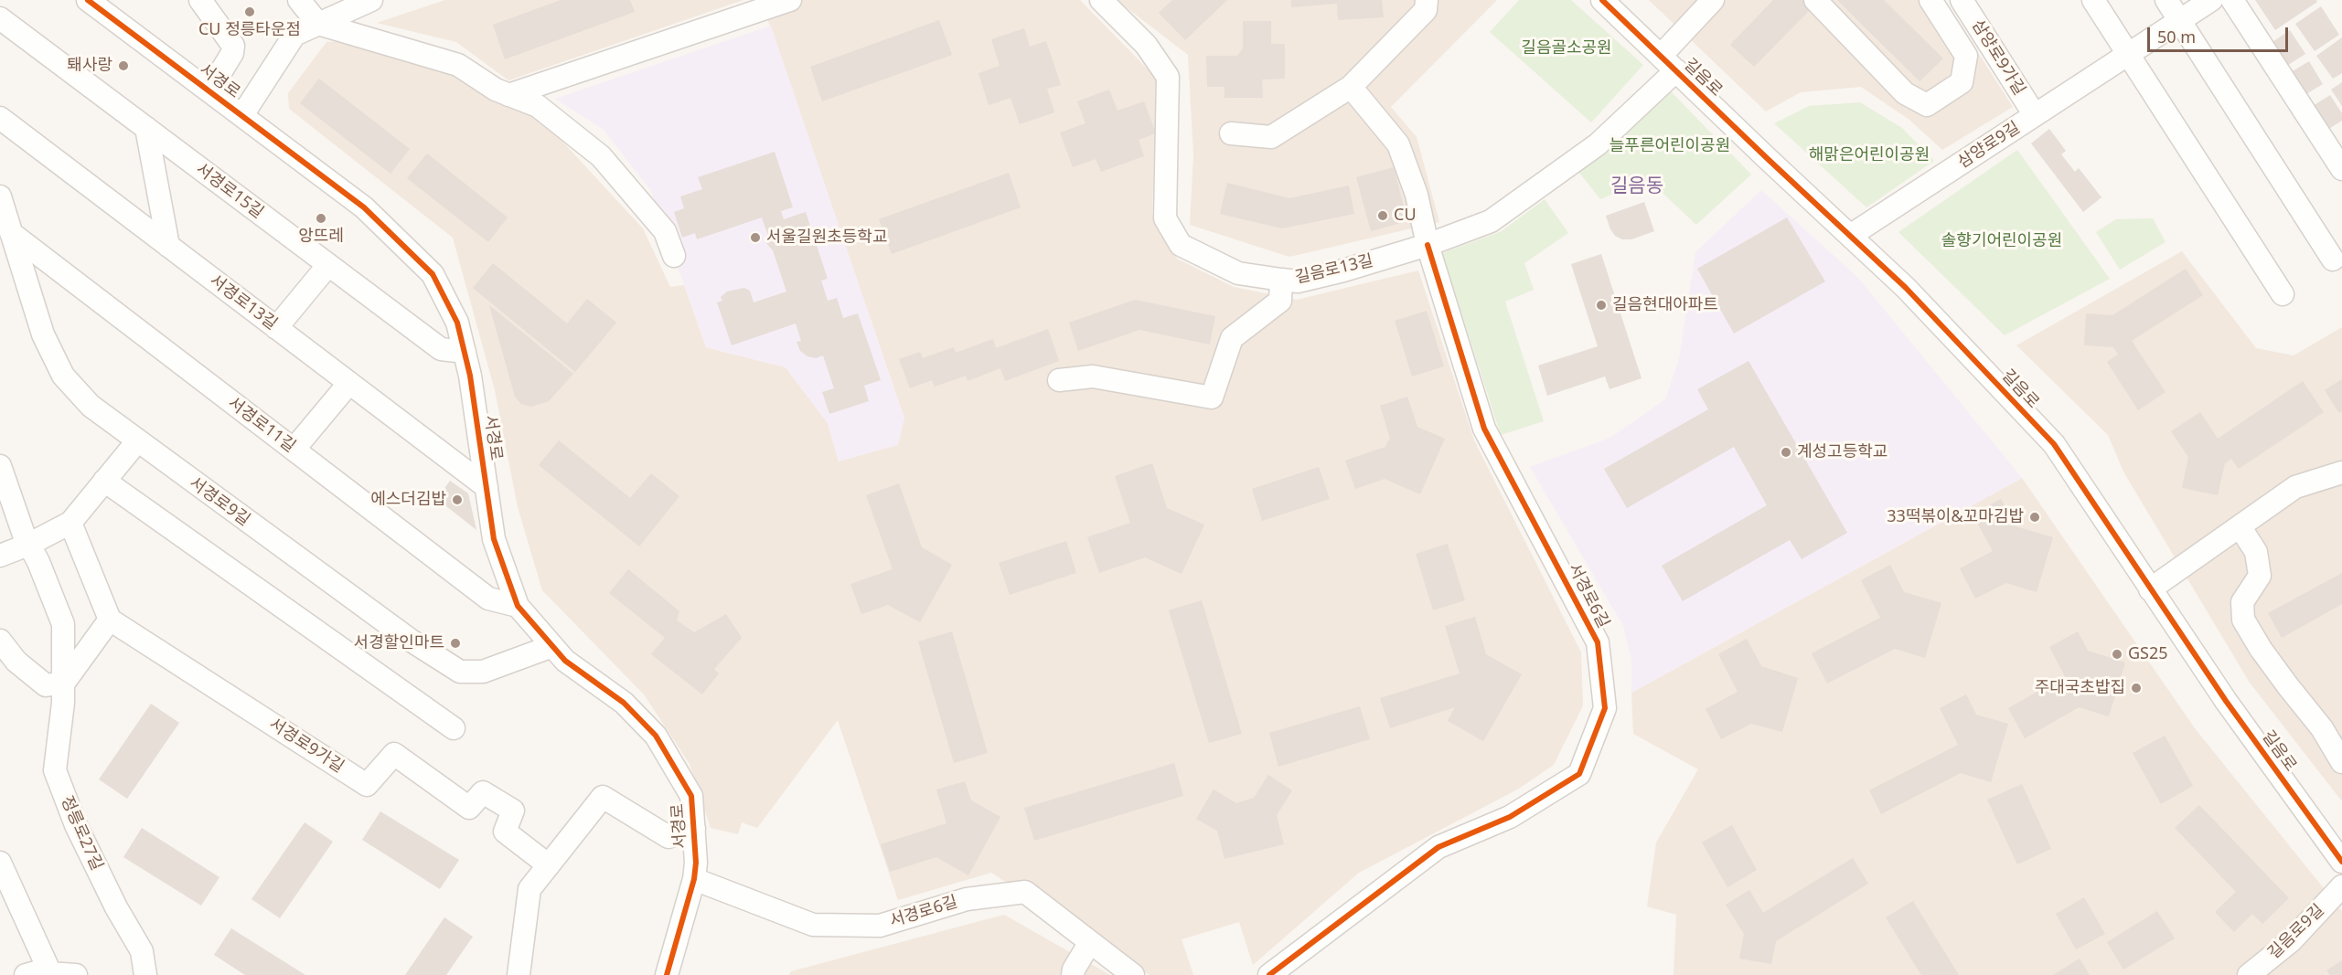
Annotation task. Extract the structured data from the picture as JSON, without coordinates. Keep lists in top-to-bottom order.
{
  "streets": {
    "street": [
      "삼양로9가길",
      "길음로",
      "서경로",
      "삼양로9길",
      "서경로15길",
      "길음로13길",
      "서경로13길",
      "서경로11길",
      "서경로9길",
      "서경로6길",
      "서경로9가길",
      "정릉로27길",
      "길음로9길"
    ]
  },
  "crossings": [
    ["삼양로9가길", "삼양로9길"],
    ["길음로", "삼양로9길"],
    ["길음로", "길음로13길"],
    ["서경로", "서경로15길"],
    ["서경로", "서경로13길"],
    ["서경로", "서경로11길"],
    ["서경로", "서경로9길"],
    ["서경로", "서경로6길"],
    ["서경로", "서경로9가길"],
    ["길음로13길", "서경로6길"],
    ["서경로11길", "서경로9길"]
  ],
  "districts": ["길음동"],
  "parks": [
    "길음골소공원",
    "늘푸른어린이공원",
    "해맑은어린이공원",
    "솔향기어린이공원"
  ],
  "places": [
    "CU 정릉타운점",
    "퇘사랑",
    "CU",
    "앙뜨레",
    "서울길원초등학교",
    "길음현대아파트",
    "계성고등학교",
    "에스더김밥",
    "33떡볶이&꼬마김밥",
    "서경할인마트",
    "GS25",
    "주대국초밥집"
  ],
  "scale_bar": "50 m"
}
